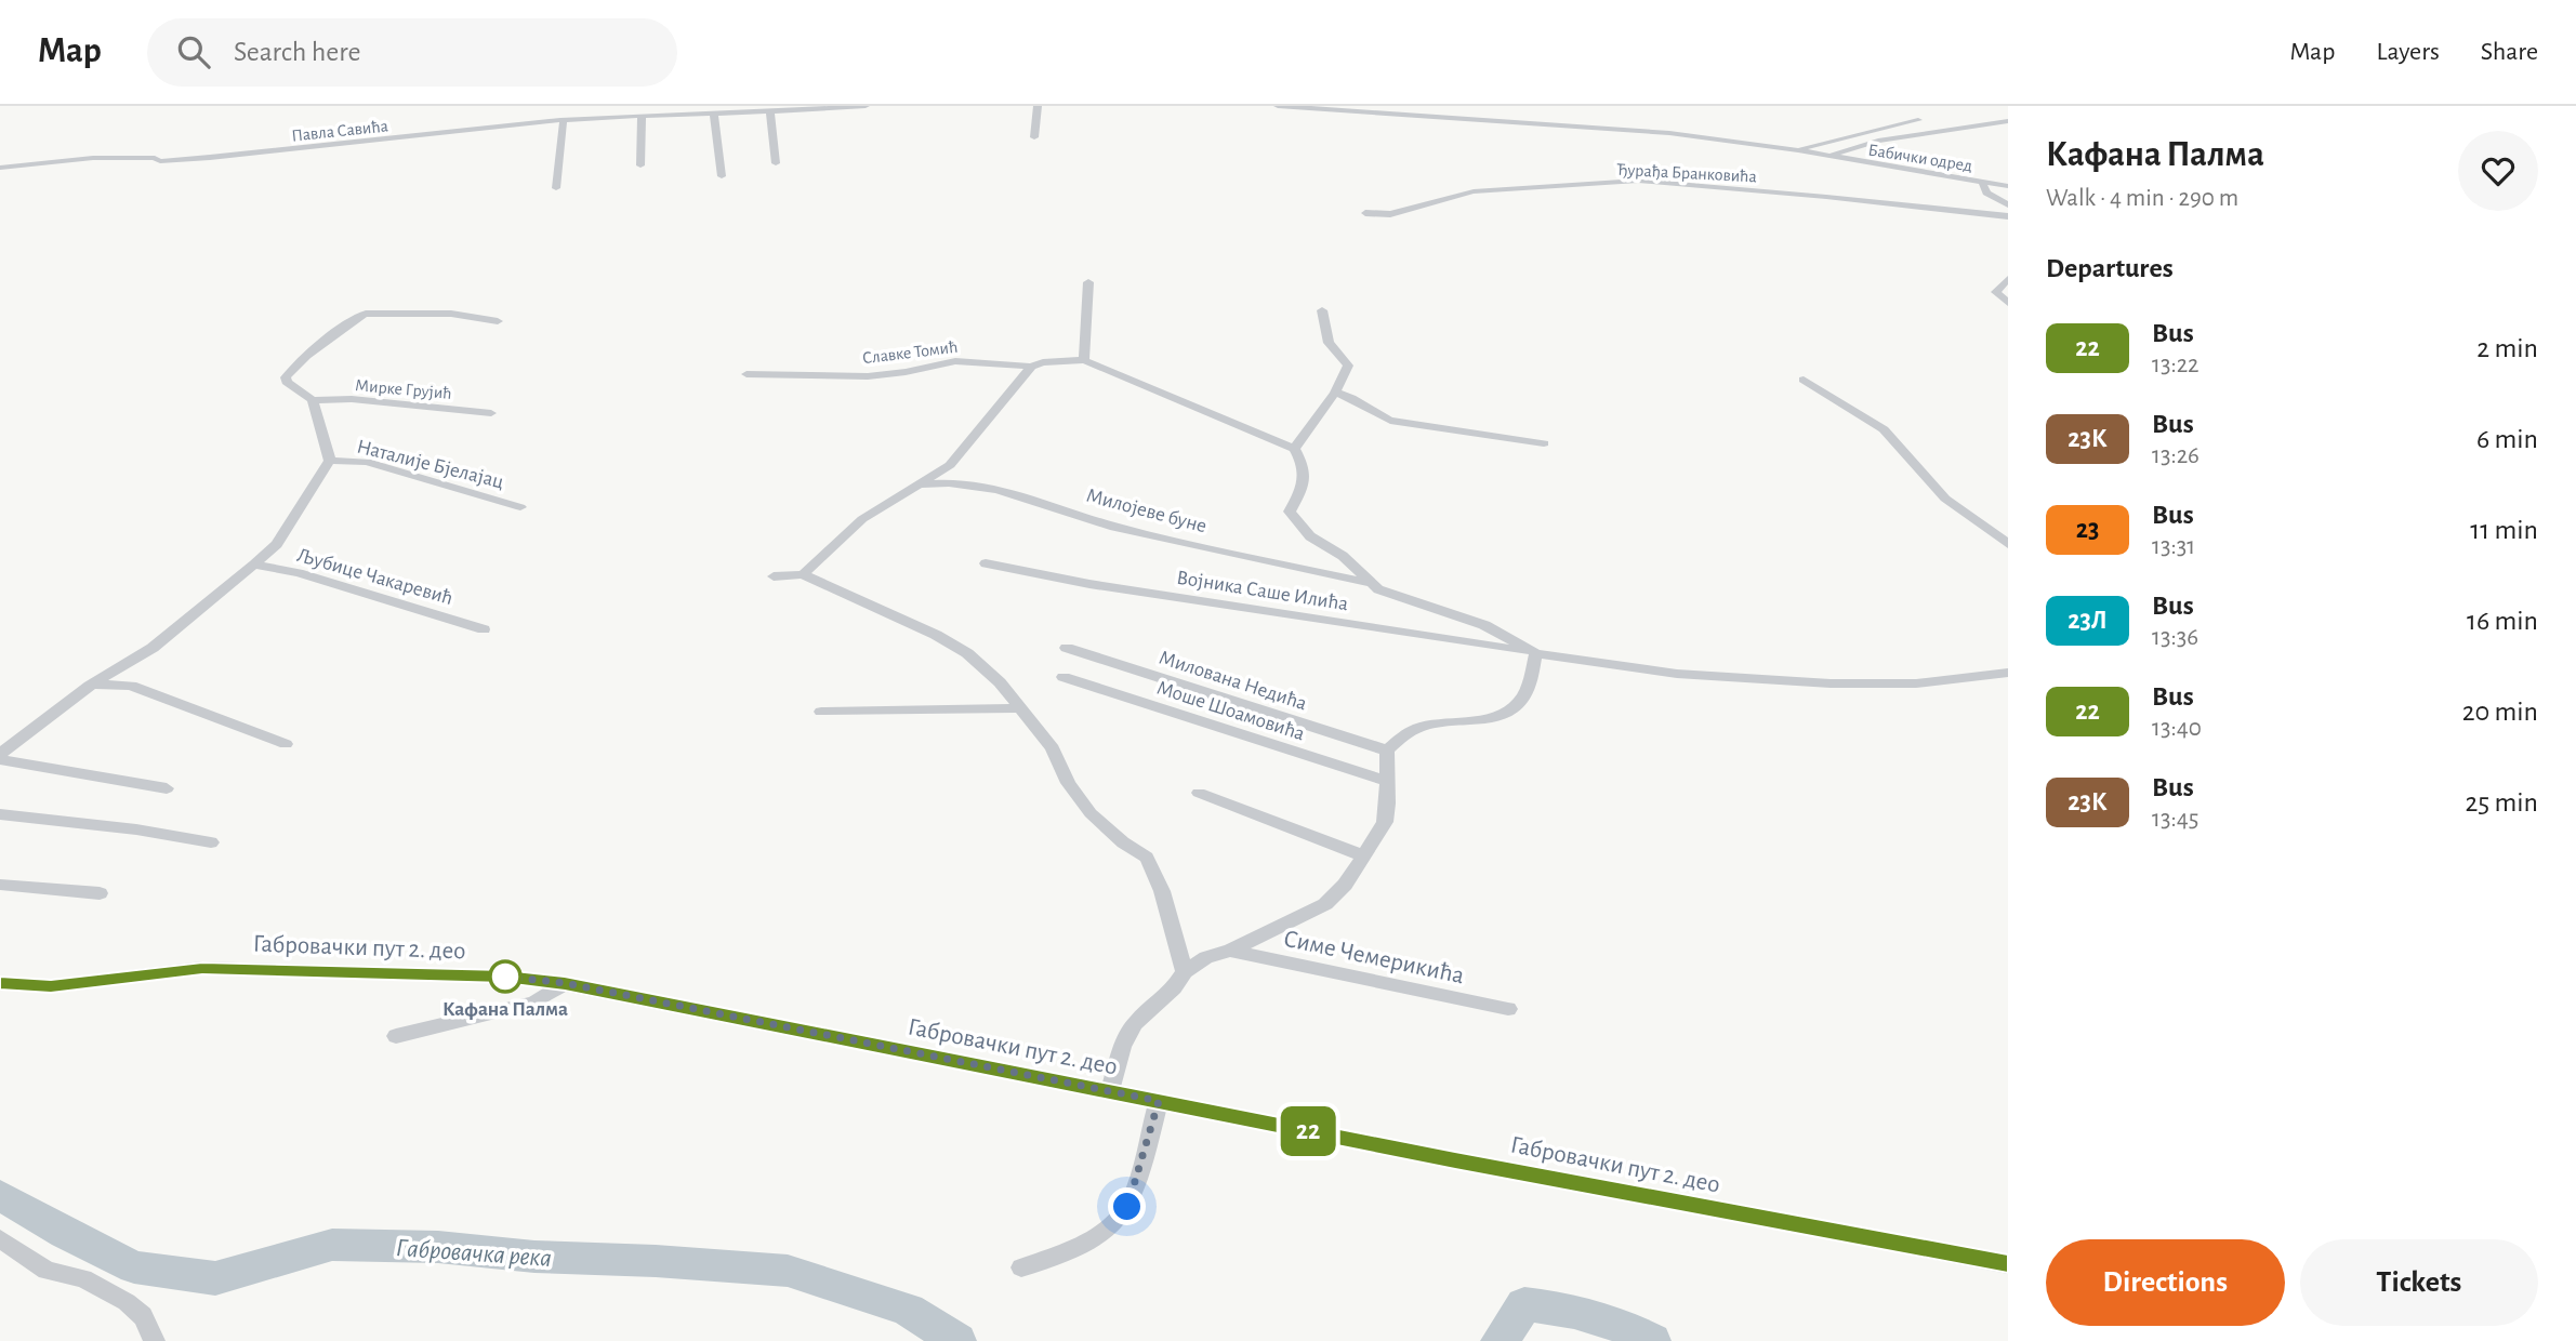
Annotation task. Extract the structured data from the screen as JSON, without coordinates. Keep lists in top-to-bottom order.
{
  "streets": {
    "street": [
      "Павла Савића",
      "Бабички одред",
      "Ђурађа Бранковића",
      "Славке Томић",
      "Мирке Грујић",
      "Наталије Бјелајац",
      "Милојеве буне",
      "Љубице Чакаревић",
      "Војника Саше Илића",
      "Милована Недића",
      "Моше Шоамовића",
      "Габровачки пут 2. део",
      "Симе Чемерикића"
    ]
  },
  "crossings": [
    ["Милојеве буне", "Војника Саше Илића"]
  ],
  "water": ["Габровачка река"],
  "places": ["Кафана Палма"],
  "lines": ["bus line 22"],
  "page": {
    "header": "Map",
    "search": "Search here",
    "nav": ["Map", "Layers", "Share"],
    "on_map": "22",
    "heading": [
      ["Кафана Палма", "Walk · 4 min · 290 m"],
      "Departures"
    ],
    "list": [
      {
        "mark": "22",
        "name": "Bus",
        "note": "13:22",
        "value": "2 min"
      },
      {
        "mark": "23К",
        "name": "Bus",
        "note": "13:26",
        "value": "6 min"
      },
      {
        "mark": "23",
        "name": "Bus",
        "note": "13:31",
        "value": "11 min"
      },
      {
        "mark": "23Л",
        "name": "Bus",
        "note": "13:36",
        "value": "16 min"
      },
      {
        "mark": "22",
        "name": "Bus",
        "note": "13:40",
        "value": "20 min"
      },
      {
        "mark": "23К",
        "name": "Bus",
        "note": "13:45",
        "value": "25 min"
      }
    ],
    "buttons": ["Directions", "Tickets"]
  }
}
